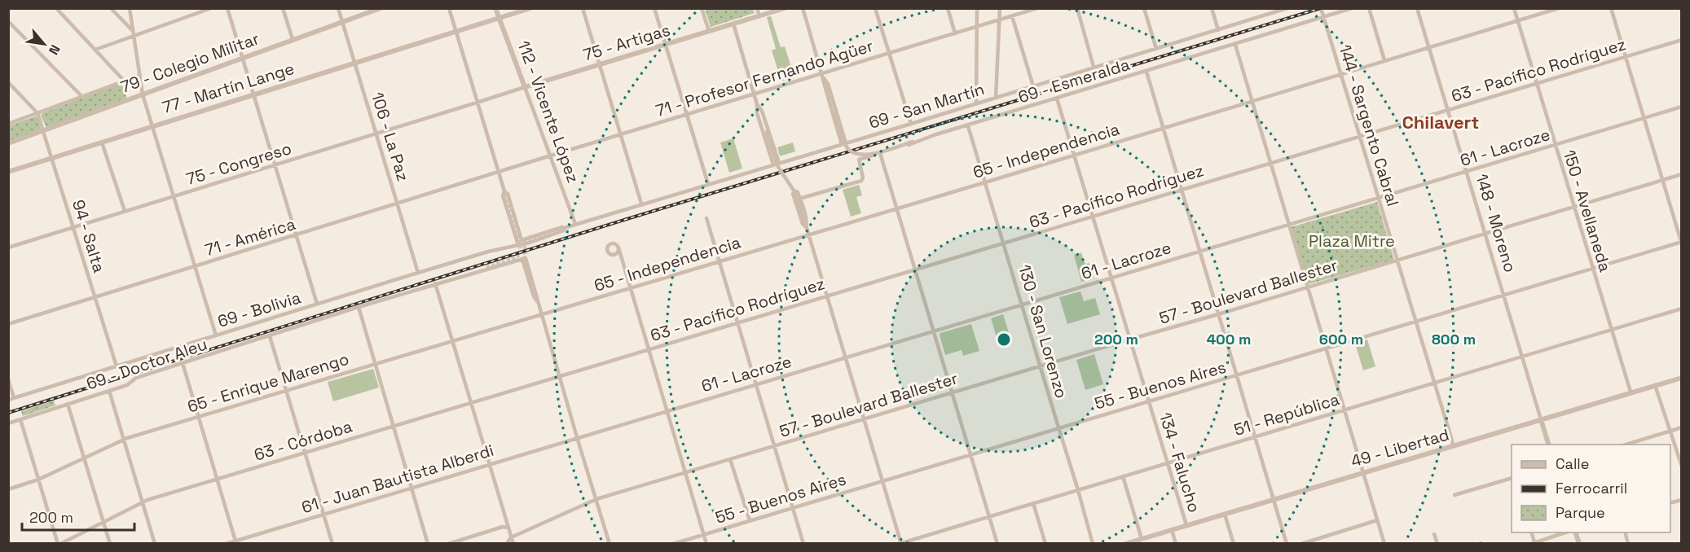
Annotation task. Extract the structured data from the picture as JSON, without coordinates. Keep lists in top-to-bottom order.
{
  "streets": {
    "street": [
      "75 - Artigas",
      "79 - Colegio Militar",
      "63 - Pacífico Rodríguez",
      "71 - Profesor Fernando Agüer",
      "69 - Esmeralda",
      "77 - Martín Lange",
      "69 - San Martín",
      "112 - Vicente López",
      "144 - Sargento Cabral",
      "106 - La Paz",
      "61 - Lacroze",
      "65 - Independencia",
      "75 - Congreso",
      "150 - Avellaneda",
      "148 - Moreno",
      "94 - Salta",
      "71 - América",
      "57 - Boulevard Ballester",
      "69 - Bolivia",
      "130 - San Lorenzo",
      "69 - Doctor Aleu",
      "65 - Enrique Marengo",
      "55 - Buenos Aires",
      "51 - República",
      "63 - Córdoba",
      "49 - Libertad",
      "134 - Falucho",
      "61 - Juan Bautista Alberdi"
    ]
  },
  "crossings": [
    ["75 - Artigas", "112 - Vicente López"],
    ["75 - Artigas", "75 - Congreso"],
    ["79 - Colegio Militar", "106 - La Paz"],
    ["79 - Colegio Militar", "94 - Salta"],
    ["63 - Pacífico Rodríguez", "144 - Sargento Cabral"],
    ["63 - Pacífico Rodríguez", "150 - Avellaneda"],
    ["63 - Pacífico Rodríguez", "148 - Moreno"],
    ["63 - Pacífico Rodríguez", "130 - San Lorenzo"],
    ["63 - Pacífico Rodríguez", "63 - Córdoba"],
    ["63 - Pacífico Rodríguez", "134 - Falucho"],
    ["71 - Profesor Fernando Agüer", "112 - Vicente López"],
    ["71 - Profesor Fernando Agüer", "71 - América"],
    ["69 - Esmeralda", "144 - Sargento Cabral"],
    ["69 - Esmeralda", "130 - San Lorenzo"],
    ["69 - Esmeralda", "134 - Falucho"],
    ["77 - Martín Lange", "112 - Vicente López"],
    ["77 - Martín Lange", "106 - La Paz"],
    ["77 - Martín Lange", "94 - Salta"],
    ["69 - San Martín", "112 - Vicente López"],
    ["69 - San Martín", "69 - Bolivia"],
    ["144 - Sargento Cabral", "61 - Lacroze"],
    ["144 - Sargento Cabral", "65 - Independencia"],
    ["144 - Sargento Cabral", "57 - Boulevard Ballester"],
    ["144 - Sargento Cabral", "55 - Buenos Aires"],
    ["144 - Sargento Cabral", "51 - República"],
    ["144 - Sargento Cabral", "49 - Libertad"],
    ["106 - La Paz", "75 - Congreso"],
    ["106 - La Paz", "71 - América"],
    ["106 - La Paz", "69 - Bolivia"],
    ["61 - Lacroze", "150 - Avellaneda"],
    ["61 - Lacroze", "148 - Moreno"],
    ["61 - Lacroze", "130 - San Lorenzo"],
    ["61 - Lacroze", "134 - Falucho"],
    ["61 - Lacroze", "61 - Juan Bautista Alberdi"],
    ["65 - Independencia", "150 - Avellaneda"],
    ["65 - Independencia", "148 - Moreno"],
    ["65 - Independencia", "130 - San Lorenzo"],
    ["65 - Independencia", "69 - Doctor Aleu"],
    ["65 - Independencia", "65 - Enrique Marengo"],
    ["65 - Independencia", "134 - Falucho"],
    ["75 - Congreso", "94 - Salta"],
    ["150 - Avellaneda", "57 - Boulevard Ballester"],
    ["150 - Avellaneda", "55 - Buenos Aires"],
    ["150 - Avellaneda", "51 - República"],
    ["150 - Avellaneda", "49 - Libertad"],
    ["148 - Moreno", "57 - Boulevard Ballester"],
    ["148 - Moreno", "55 - Buenos Aires"],
    ["148 - Moreno", "51 - República"],
    ["148 - Moreno", "49 - Libertad"],
    ["94 - Salta", "71 - América"],
    ["94 - Salta", "69 - Bolivia"],
    ["57 - Boulevard Ballester", "130 - San Lorenzo"],
    ["57 - Boulevard Ballester", "134 - Falucho"],
    ["130 - San Lorenzo", "55 - Buenos Aires"],
    ["130 - San Lorenzo", "51 - República"],
    ["69 - Doctor Aleu", "65 - Enrique Marengo"],
    ["55 - Buenos Aires", "134 - Falucho"],
    ["51 - República", "134 - Falucho"],
    ["49 - Libertad", "134 - Falucho"]
  ],
  "districts": ["Chilavert"],
  "parks": ["Plaza Mitre"],
  "legend": ["Calle", "Ferrocarril", "Parque"],
  "scale_bar": "200 m",
  "north": "bottom right",
  "rings": [
    "200 m",
    "400 m",
    "600 m",
    "800 m"
  ]
}
